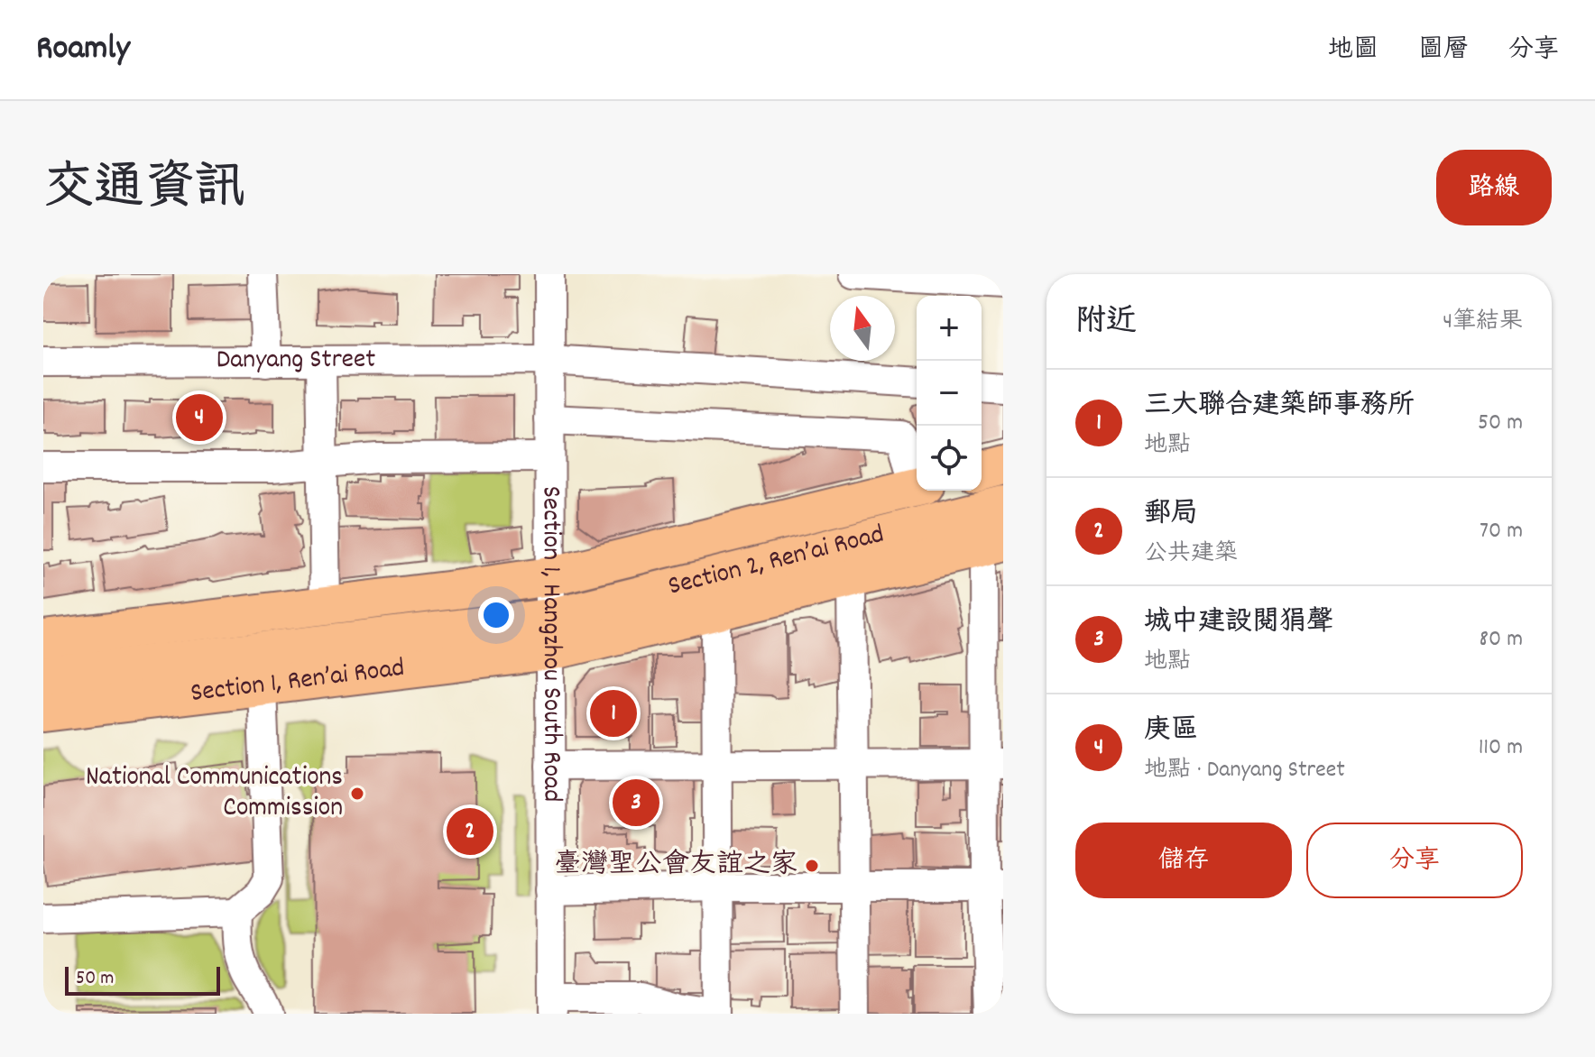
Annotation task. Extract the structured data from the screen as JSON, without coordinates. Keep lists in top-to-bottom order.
{
  "streets": {
    "main road": ["Section 2, Ren’ai Road", "Section 1, Ren’ai Road"],
    "street": ["Danyang Street", "Section 1, Hangzhou South Road"]
  },
  "crossings": [
    ["Danyang Street", "Section 1, Hangzhou South Road"],
    ["Section 2, Ren’ai Road", "Section 1, Hangzhou South Road"],
    ["Section 2, Ren’ai Road", "Section 1, Ren’ai Road"],
    ["Section 1, Hangzhou South Road", "Section 1, Ren’ai Road"]
  ],
  "places": ["National Communications Commission", "臺灣聖公會友誼之家"],
  "scale_bar": "50 m",
  "north": "top",
  "page": {
    "header": "Roamly",
    "nav": ["地圖", "圖層", "分享"],
    "title": "交通資訊",
    "buttons": [
      "路線",
      ["儲存", "分享"]
    ],
    "heading": ["附近", "4筆結果"],
    "map_buttons": ["+", "−"],
    "list": [
      {
        "mark": "1",
        "name": "三大聯合建築師事務所",
        "note": "地點",
        "value": "50 m"
      },
      {
        "mark": "2",
        "name": "郵局",
        "note": "公共建築",
        "value": "70 m"
      },
      {
        "mark": "3",
        "name": "城中建設閱狷聲",
        "note": "地點",
        "value": "80 m"
      },
      {
        "mark": "4",
        "name": "庚區",
        "note": "地點 · Danyang Street",
        "value": "110 m"
      }
    ],
    "pins": [
      "4",
      "1",
      "3",
      "2"
    ],
    "scale": "50 m"
  }
}
